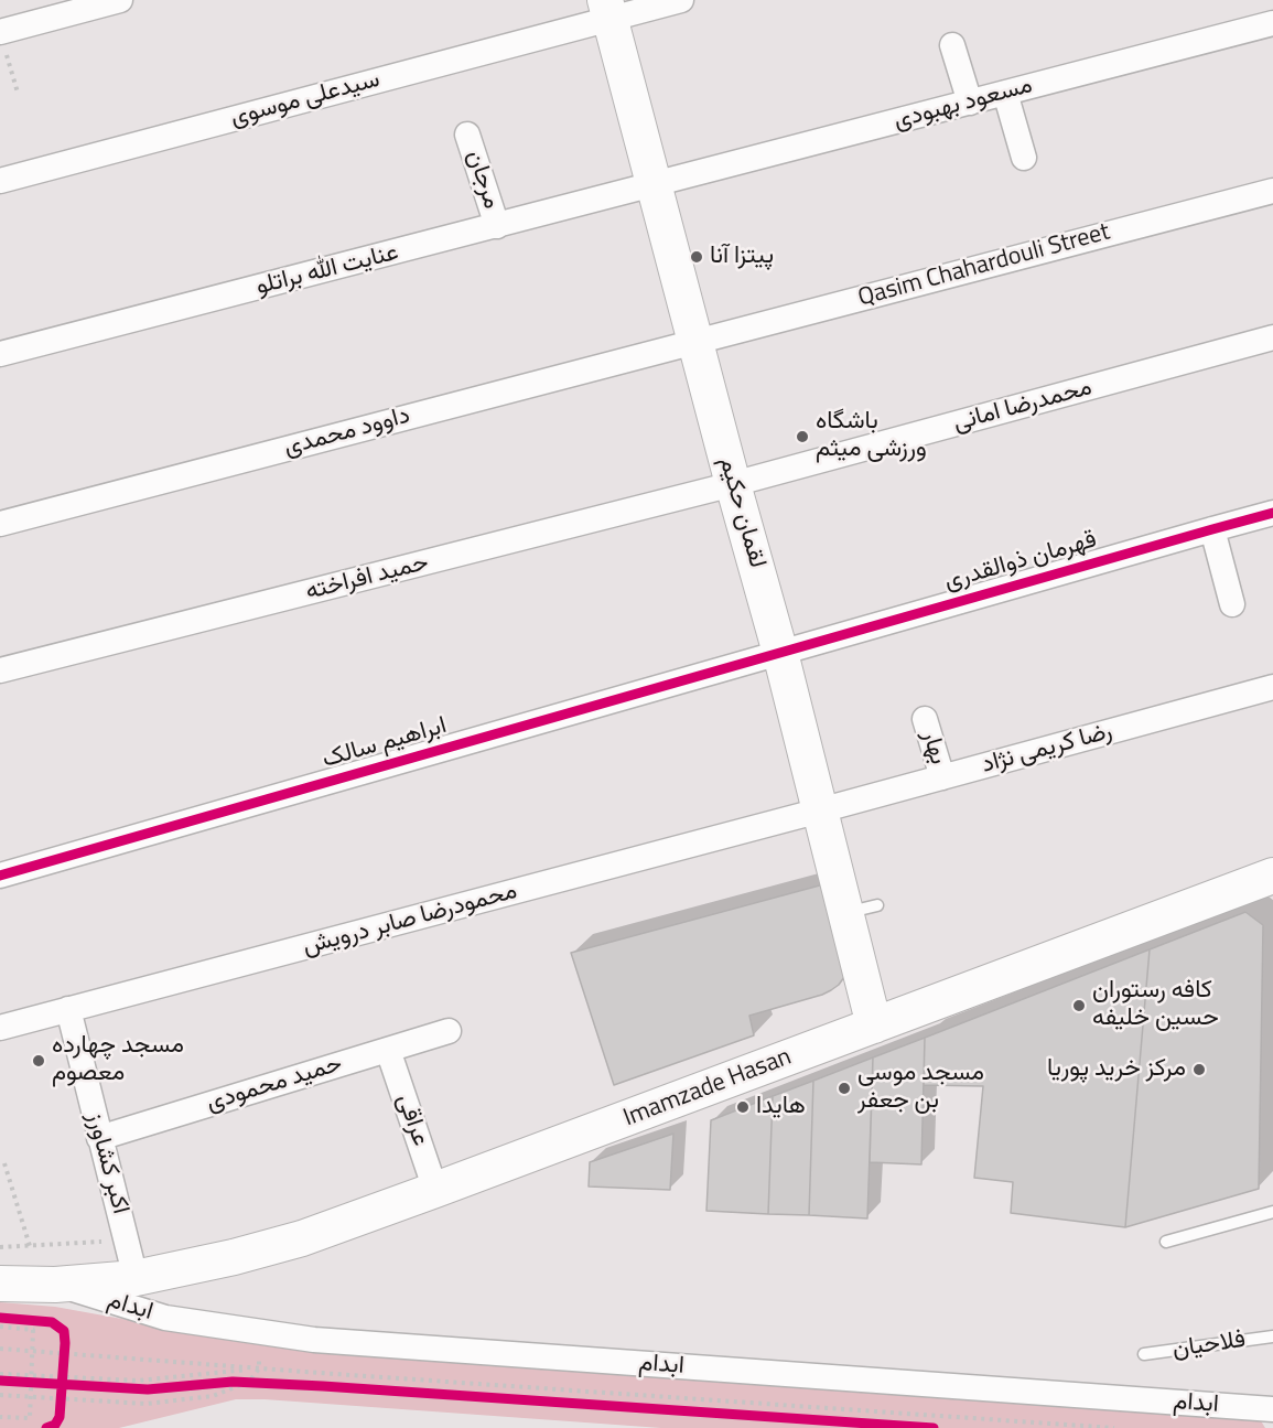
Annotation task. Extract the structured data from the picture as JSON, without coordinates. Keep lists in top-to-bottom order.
{
  "streets": {
    "main road": ["لقمان حکیم", "Imamzade Hasan"],
    "street": [
      "سیدعلی موسوی",
      "مسعود بهبودی",
      "مرجان",
      "Qasim Chahardouli Street",
      "عنایت الله براتلو",
      "محمدرضا امانی",
      "داوود محمدی",
      "قهرمان ذوالقدری",
      "حمید افراخته",
      "ابراهیم سالک",
      "بهار",
      "رضا کریمی نژاد",
      "محمودرضا صابر درویش",
      "حمید محمودی",
      "عراقی",
      "اکبر کشاورز",
      "ابدام"
    ],
    "lane": ["فلاحیان"]
  },
  "crossings": [
    ["سیدعلی موسوی", "لقمان حکیم"],
    ["مسعود بهبودی", "عنایت الله براتلو"],
    ["مسعود بهبودی", "لقمان حکیم"],
    ["مرجان", "عنایت الله براتلو"],
    ["Qasim Chahardouli Street", "داوود محمدی"],
    ["Qasim Chahardouli Street", "لقمان حکیم"],
    ["عنایت الله براتلو", "لقمان حکیم"],
    ["محمدرضا امانی", "لقمان حکیم"],
    ["محمدرضا امانی", "حمید افراخته"],
    ["داوود محمدی", "لقمان حکیم"],
    ["لقمان حکیم", "قهرمان ذوالقدری"],
    ["لقمان حکیم", "حمید افراخته"],
    ["لقمان حکیم", "ابراهیم سالک"],
    ["لقمان حکیم", "رضا کریمی نژاد"],
    ["لقمان حکیم", "محمودرضا صابر درویش"],
    ["لقمان حکیم", "Imamzade Hasan"],
    ["قهرمان ذوالقدری", "ابراهیم سالک"],
    ["بهار", "رضا کریمی نژاد"],
    ["رضا کریمی نژاد", "محمودرضا صابر درویش"],
    ["محمودرضا صابر درویش", "اکبر کشاورز"],
    ["حمید محمودی", "عراقی"],
    ["حمید محمودی", "اکبر کشاورز"],
    ["Imamzade Hasan", "عراقی"],
    ["Imamzade Hasan", "اکبر کشاورز"],
    ["Imamzade Hasan", "ابدام"]
  ],
  "places": [
    "پیتزا آنا",
    "باشگاه ورزشی میثم",
    "کافه رستوران حسین خلیفه",
    "مسجد چهارده معصوم",
    "مرکز خرید پوریا",
    "مسجد موسی بن جعفر",
    "هایدا"
  ]
}
